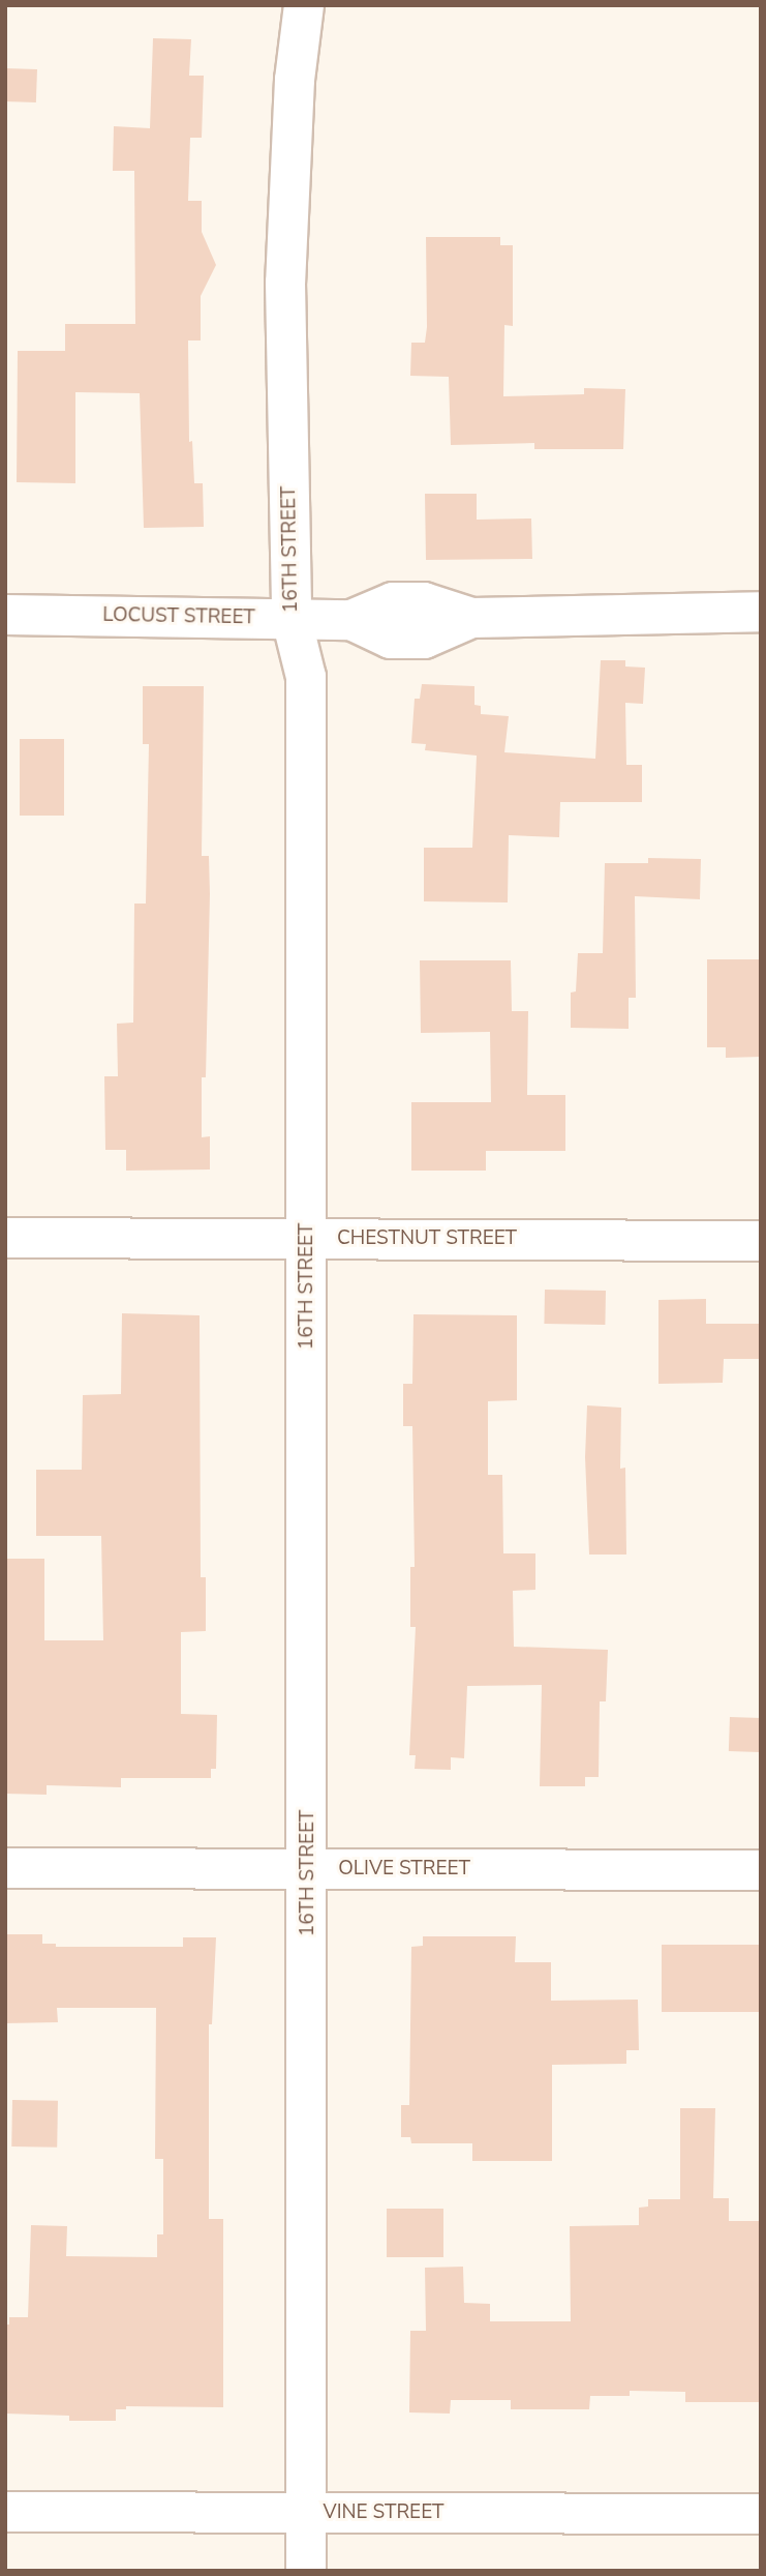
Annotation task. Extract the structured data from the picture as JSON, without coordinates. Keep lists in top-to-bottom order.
{
  "streets": {
    "street": [
      "16TH STREET",
      "LOCUST STREET",
      "CHESTNUT STREET",
      "OLIVE STREET",
      "VINE STREET"
    ]
  },
  "crossings": [
    ["16TH STREET", "LOCUST STREET"],
    ["16TH STREET", "CHESTNUT STREET"],
    ["16TH STREET", "OLIVE STREET"],
    ["16TH STREET", "VINE STREET"]
  ]
}
